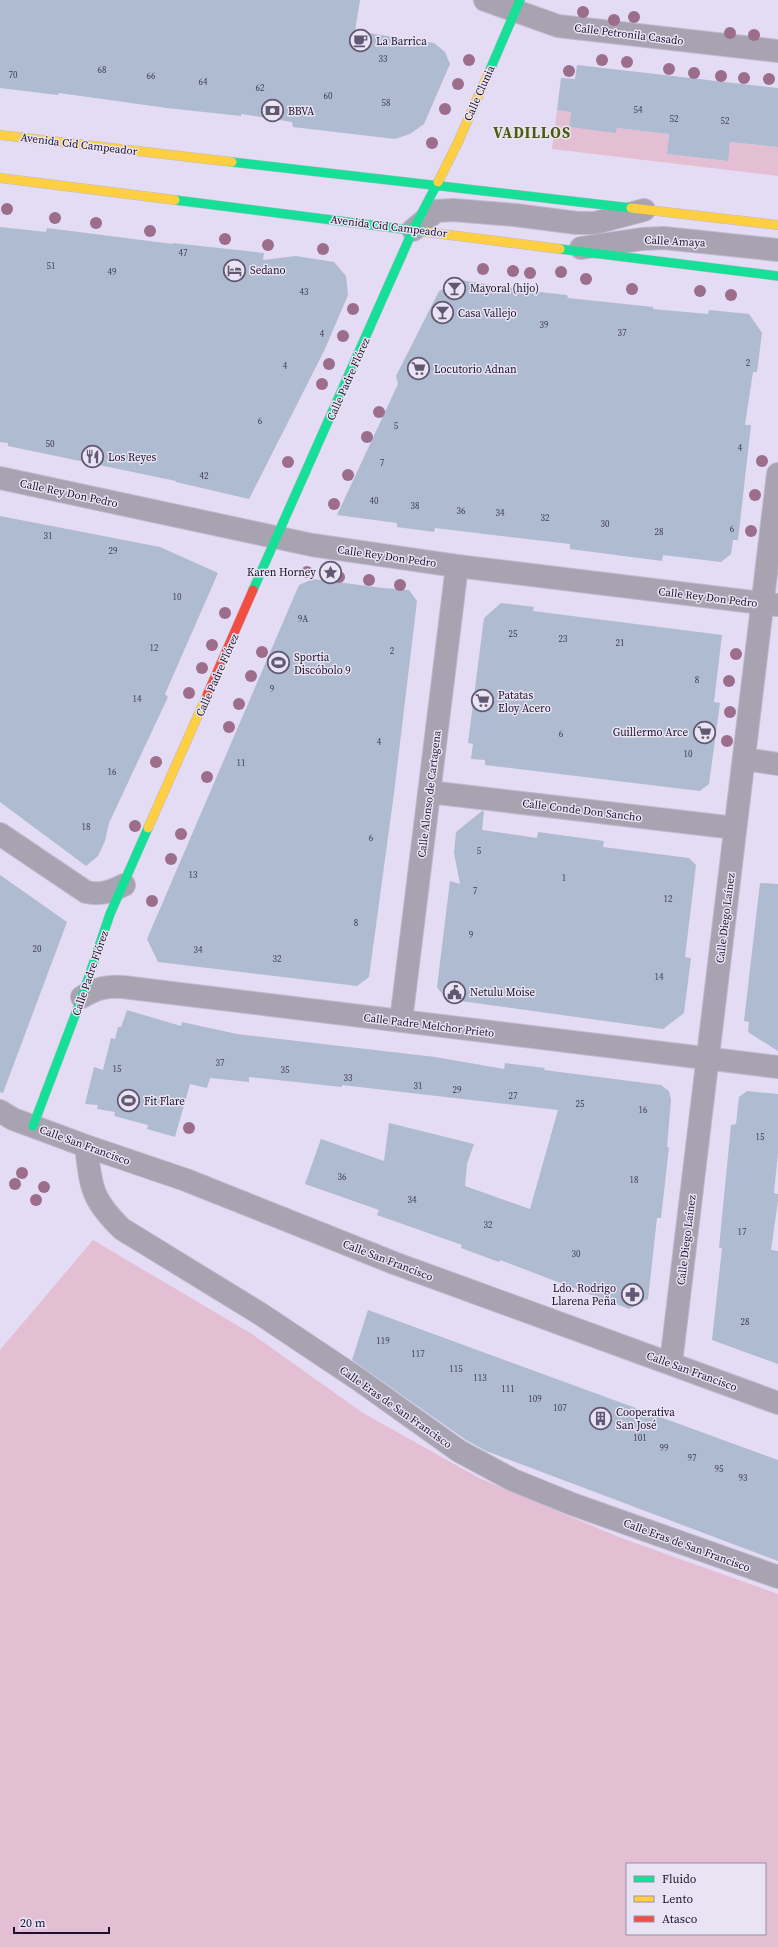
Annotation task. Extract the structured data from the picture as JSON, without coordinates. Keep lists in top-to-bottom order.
{
  "streets": {
    "main road": ["Calle Clunia", "Avenida Cid Campeador", "Calle Padre Flórez"],
    "street": [
      "Calle Petronila Casado",
      "Calle Amaya",
      "Calle Rey Don Pedro",
      "Calle Alonso de Cartagena",
      "Calle Conde Don Sancho",
      "Calle Diego Laínez",
      "Calle Padre Melchor Prieto",
      "Calle San Francisco",
      "Calle Eras de San Francisco"
    ]
  },
  "crossings": [
    ["Calle Petronila Casado", "Calle Clunia"],
    ["Calle Clunia", "Avenida Cid Campeador"],
    ["Calle Clunia", "Calle Padre Flórez"],
    ["Avenida Cid Campeador", "Calle Amaya"],
    ["Avenida Cid Campeador", "Calle Padre Flórez"],
    ["Calle Padre Flórez", "Calle Rey Don Pedro"],
    ["Calle Padre Flórez", "Calle Padre Melchor Prieto"],
    ["Calle Padre Flórez", "Calle San Francisco"],
    ["Calle Rey Don Pedro", "Calle Alonso de Cartagena"],
    ["Calle Rey Don Pedro", "Calle Diego Laínez"],
    ["Calle Alonso de Cartagena", "Calle Conde Don Sancho"],
    ["Calle Alonso de Cartagena", "Calle Padre Melchor Prieto"],
    ["Calle Conde Don Sancho", "Calle Diego Laínez"],
    ["Calle Diego Laínez", "Calle Padre Melchor Prieto"],
    ["Calle Diego Laínez", "Calle San Francisco"],
    ["Calle San Francisco", "Calle Eras de San Francisco"]
  ],
  "districts": ["VADILLOS"],
  "places": {
    "cafe": ["La Barrica"],
    "bank": ["BBVA"],
    "hotel": ["Sedano"],
    "bar": ["Mayoral (hijo)", "Casa Vallejo"],
    "supermarket": ["Locutorio Adnan", "Patatas Eloy Acero", "Guillermo Arce"],
    "restaurant": ["Los Reyes"],
    "place": ["Karen Horney"],
    "sports": ["Sportia Discóbolo 9", "Fit Flare"],
    "public building": ["Netulu Moise"],
    "pharmacy": ["Ldo. Rodrigo Llarena Peña"],
    "building": ["Cooperativa San José"]
  },
  "house_numbers": [
    "33",
    "68",
    "70",
    "66",
    "64",
    "62",
    "60",
    "58",
    "54",
    "52",
    "52",
    "47",
    "51",
    "49",
    "43",
    "39",
    "37",
    "4",
    "2",
    "4",
    "6",
    "5",
    "50",
    "4",
    "7",
    "42",
    "40",
    "38",
    "36",
    "34",
    "32",
    "30",
    "6",
    "28",
    "31",
    "29",
    "10",
    "9A",
    "25",
    "23",
    "21",
    "12",
    "2",
    "8",
    "9",
    "14",
    "6",
    "4",
    "10",
    "11",
    "16",
    "18",
    "6",
    "5",
    "13",
    "1",
    "7",
    "12",
    "8",
    "9",
    "20",
    "34",
    "32",
    "14",
    "37",
    "15",
    "35",
    "33",
    "31",
    "29",
    "27",
    "25",
    "16",
    "15",
    "36",
    "18",
    "34",
    "32",
    "17",
    "30",
    "28",
    "119",
    "117",
    "115",
    "113",
    "111",
    "109",
    "107",
    "101",
    "99",
    "97",
    "95",
    "93"
  ],
  "legend": ["Fluido", "Lento", "Atasco"],
  "scale_bar": "20 m"
}
